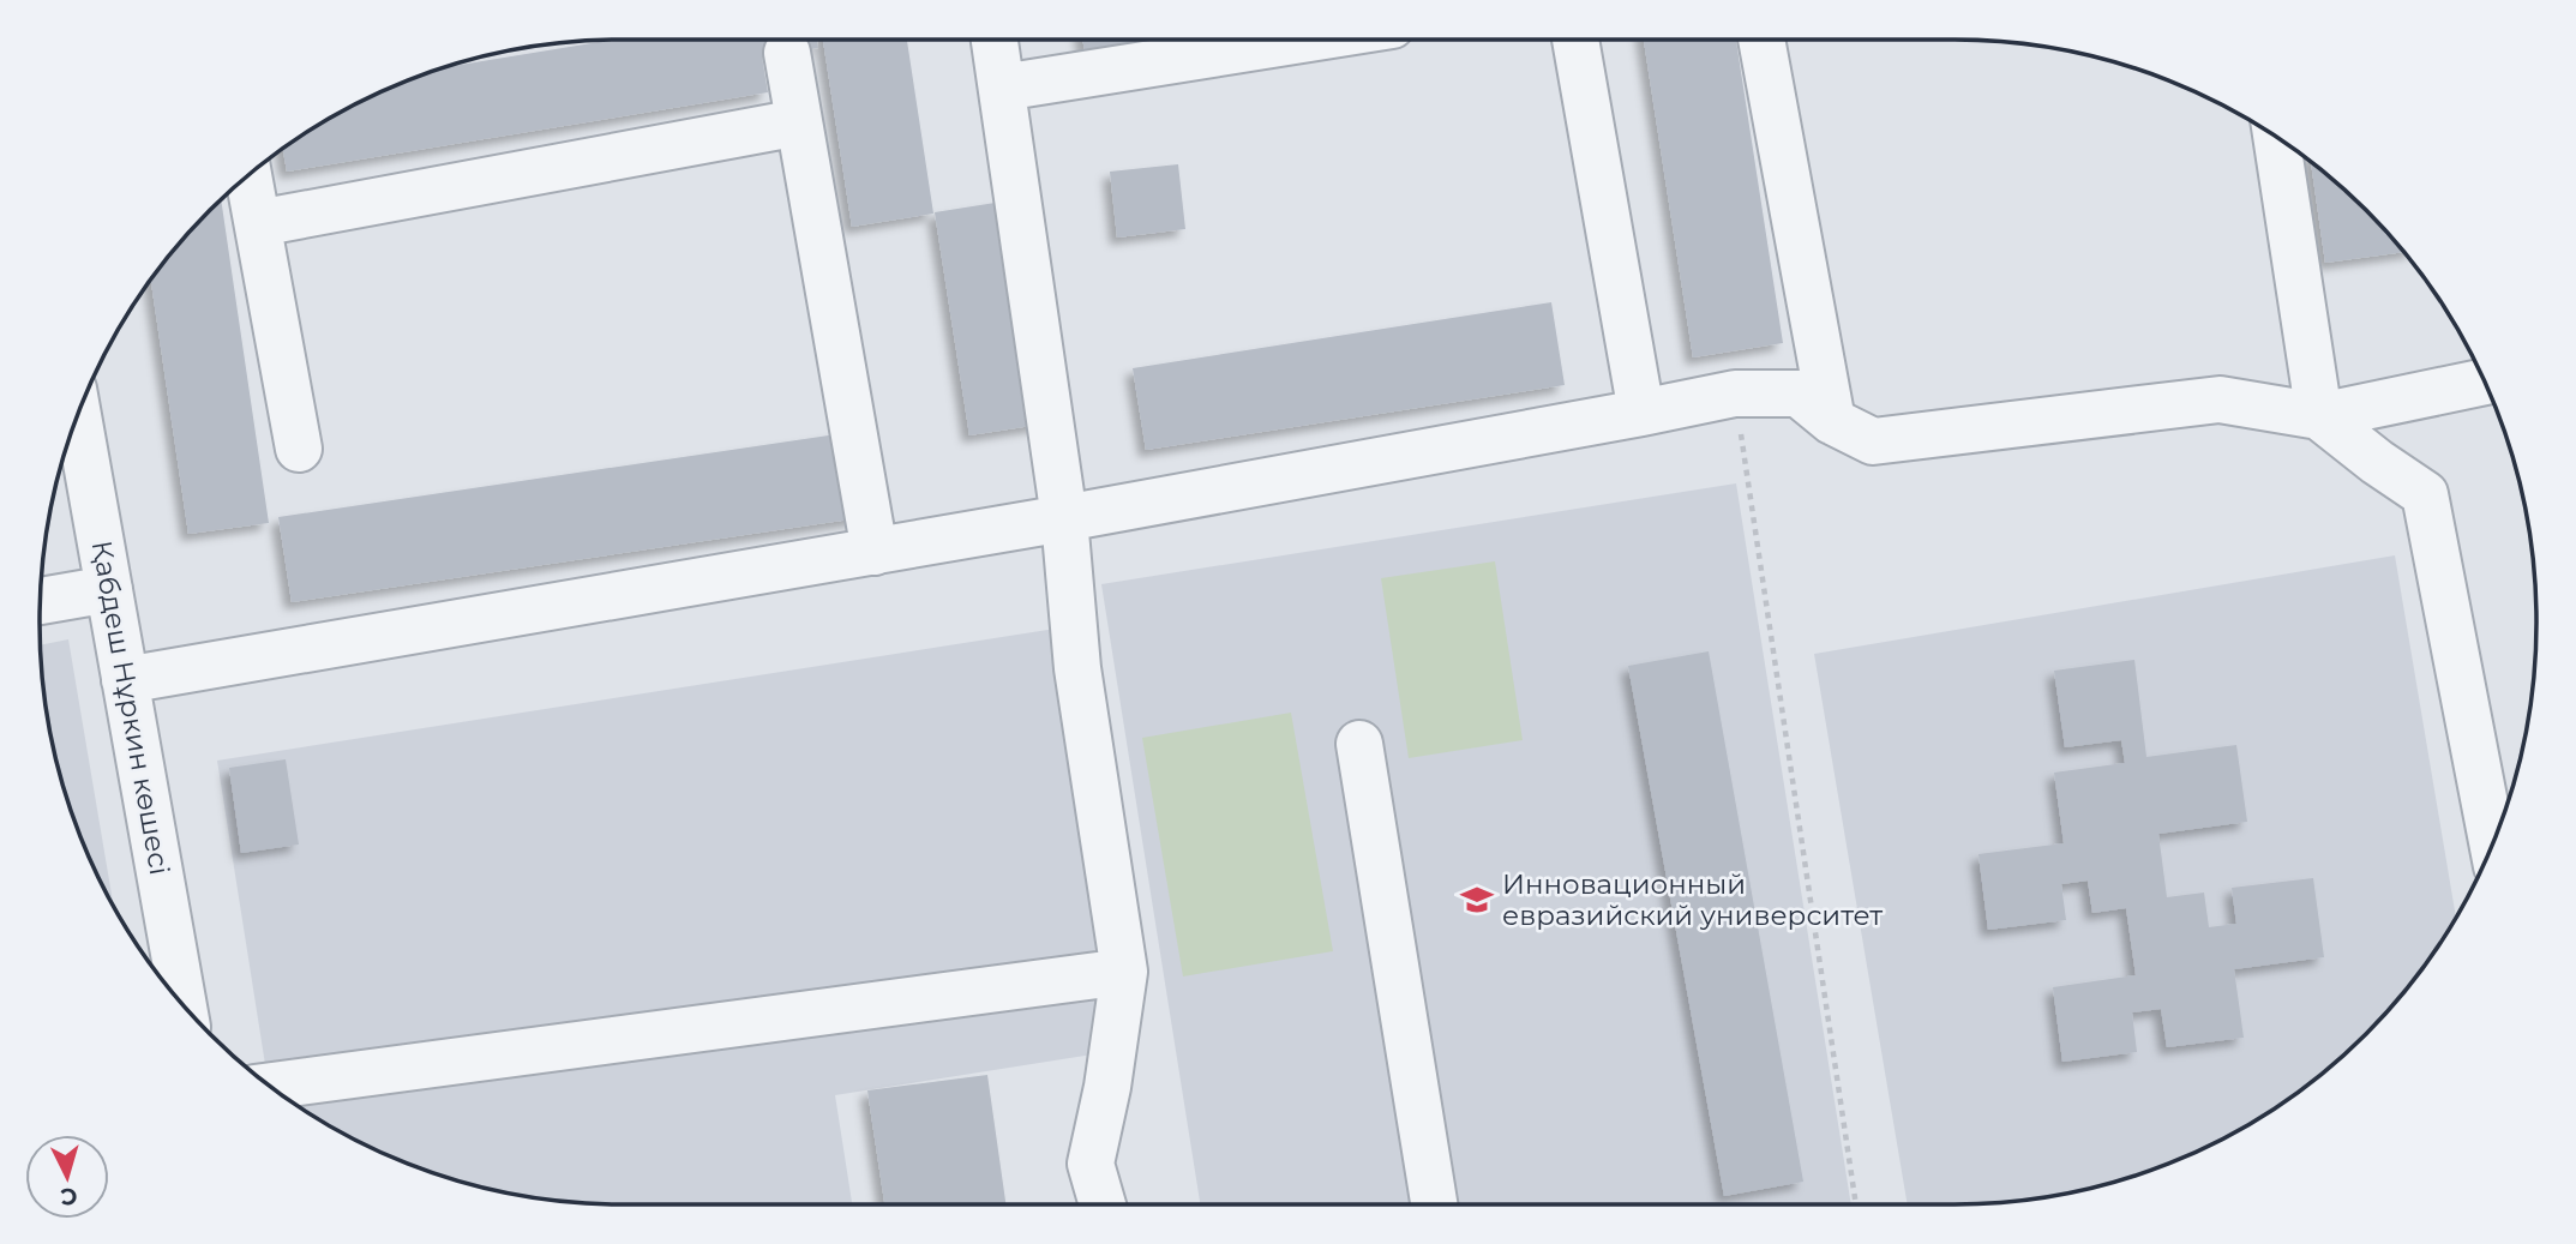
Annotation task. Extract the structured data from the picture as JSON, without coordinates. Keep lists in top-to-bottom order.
{
  "streets": {
    "street": ["Қабдеш Нұркин көшесі"]
  },
  "places": {
    "school or university": ["Инновационный евразийский университет"]
  },
  "north": "bottom"
}
